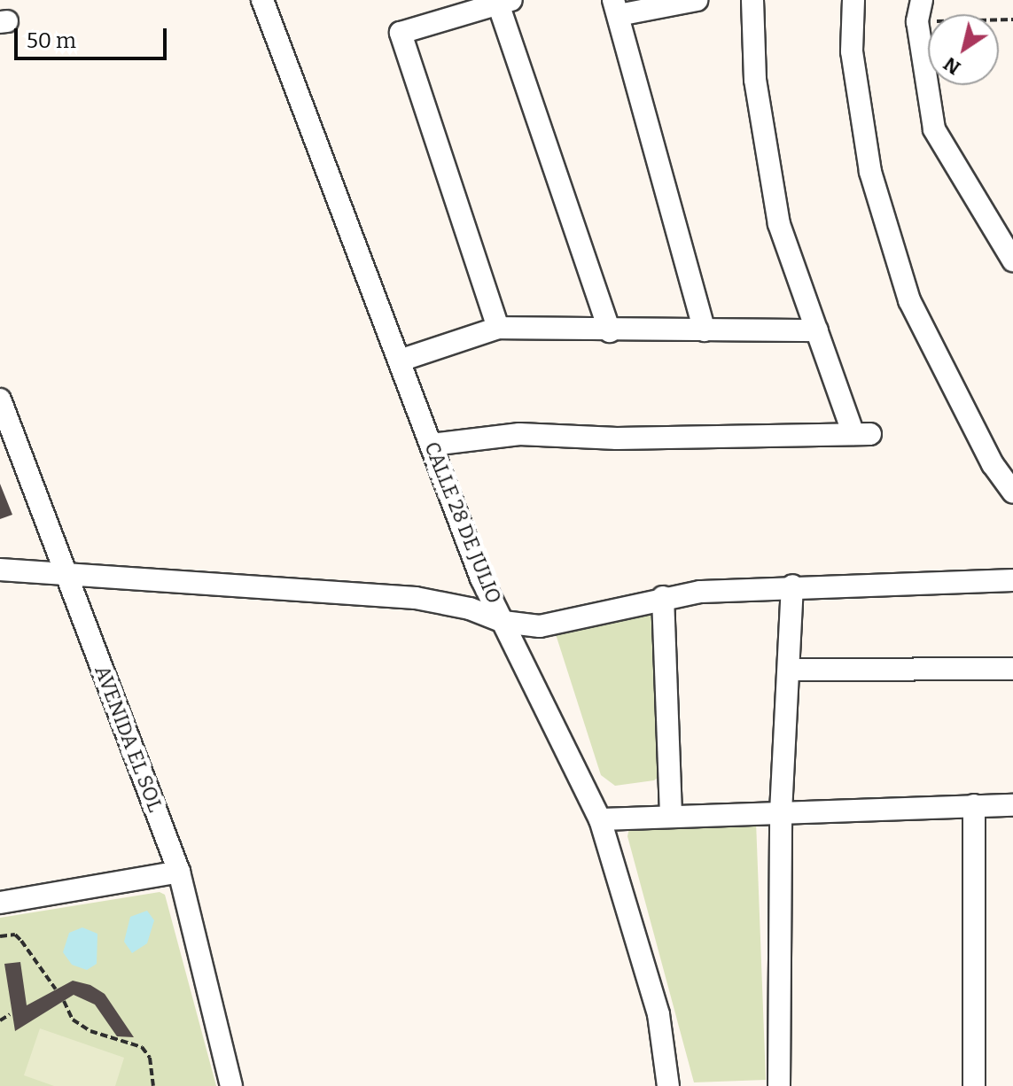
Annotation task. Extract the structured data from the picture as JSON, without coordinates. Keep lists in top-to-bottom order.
{
  "streets": {
    "street": ["CALLE 28 DE JULIO", "AVENIDA EL SOL"]
  },
  "scale_bar": "50 m",
  "north": "bottom left"
}
